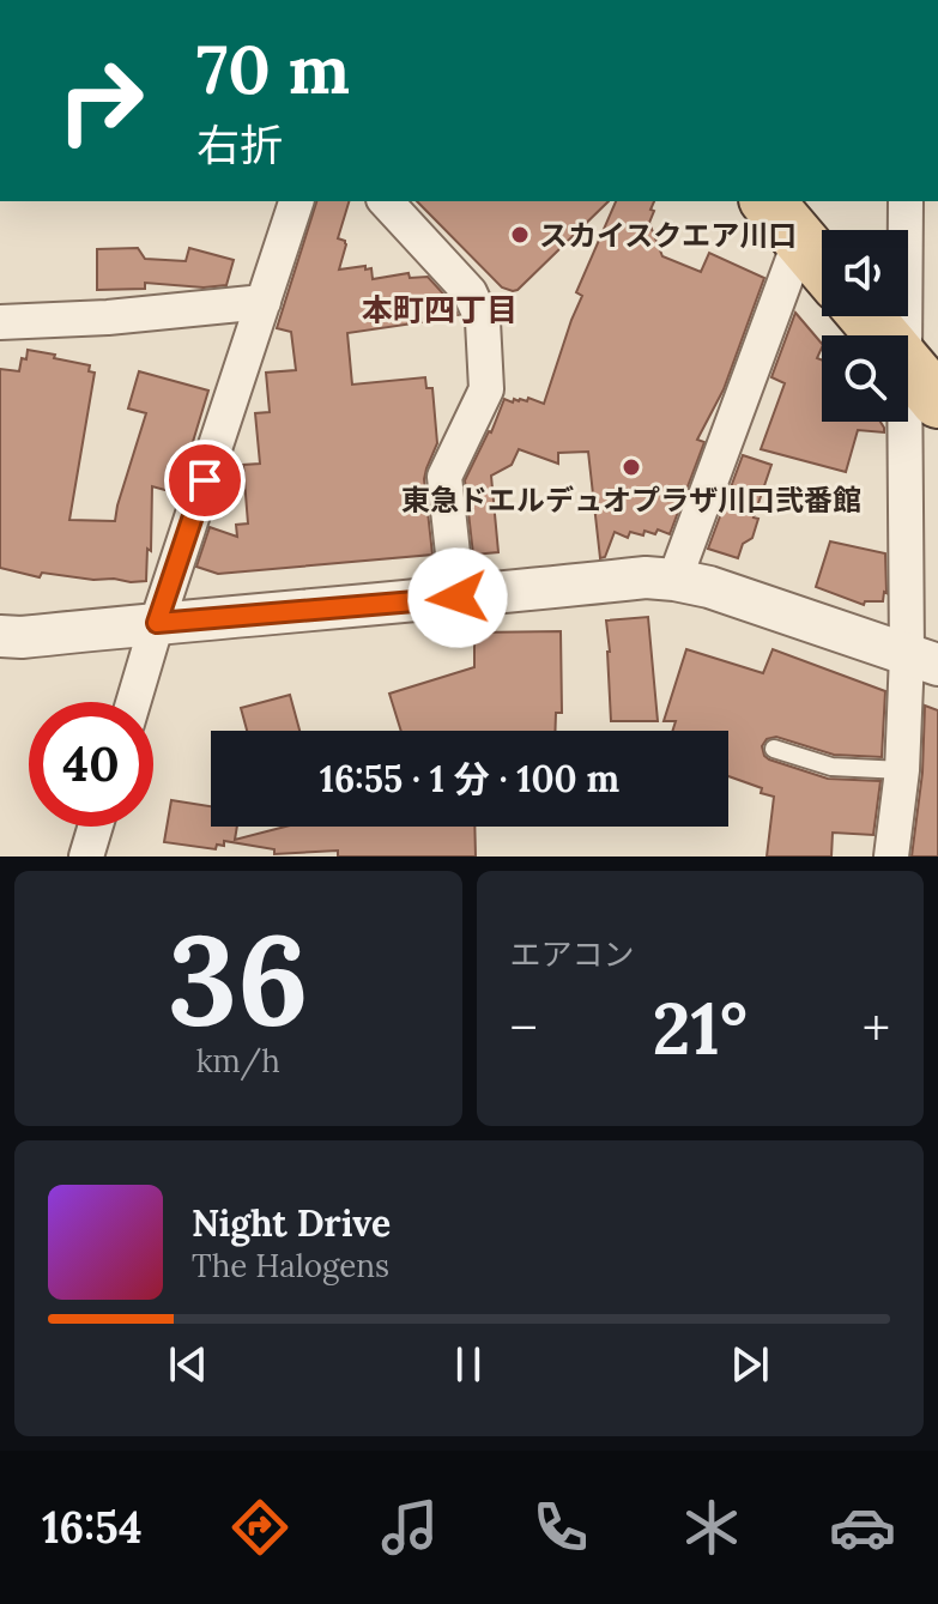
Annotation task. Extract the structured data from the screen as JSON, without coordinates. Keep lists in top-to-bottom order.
{
  "districts": ["本町四丁目"],
  "places": ["スカイスクエア川口", "東急ドエルデュオプラザ川口弐番館"],
  "page": {
    "turn": ["70 m", "右折"],
    "limit": "40",
    "trip": "16:55 · 1 分 · 100 m",
    "tile": [
      ["36", "km/h"],
      "エアコン"
    ],
    "heat": ["−", "21°", "+"],
    "song": ["Night Drive", "The Halogens"],
    "tabs": "16:54"
  }
}
